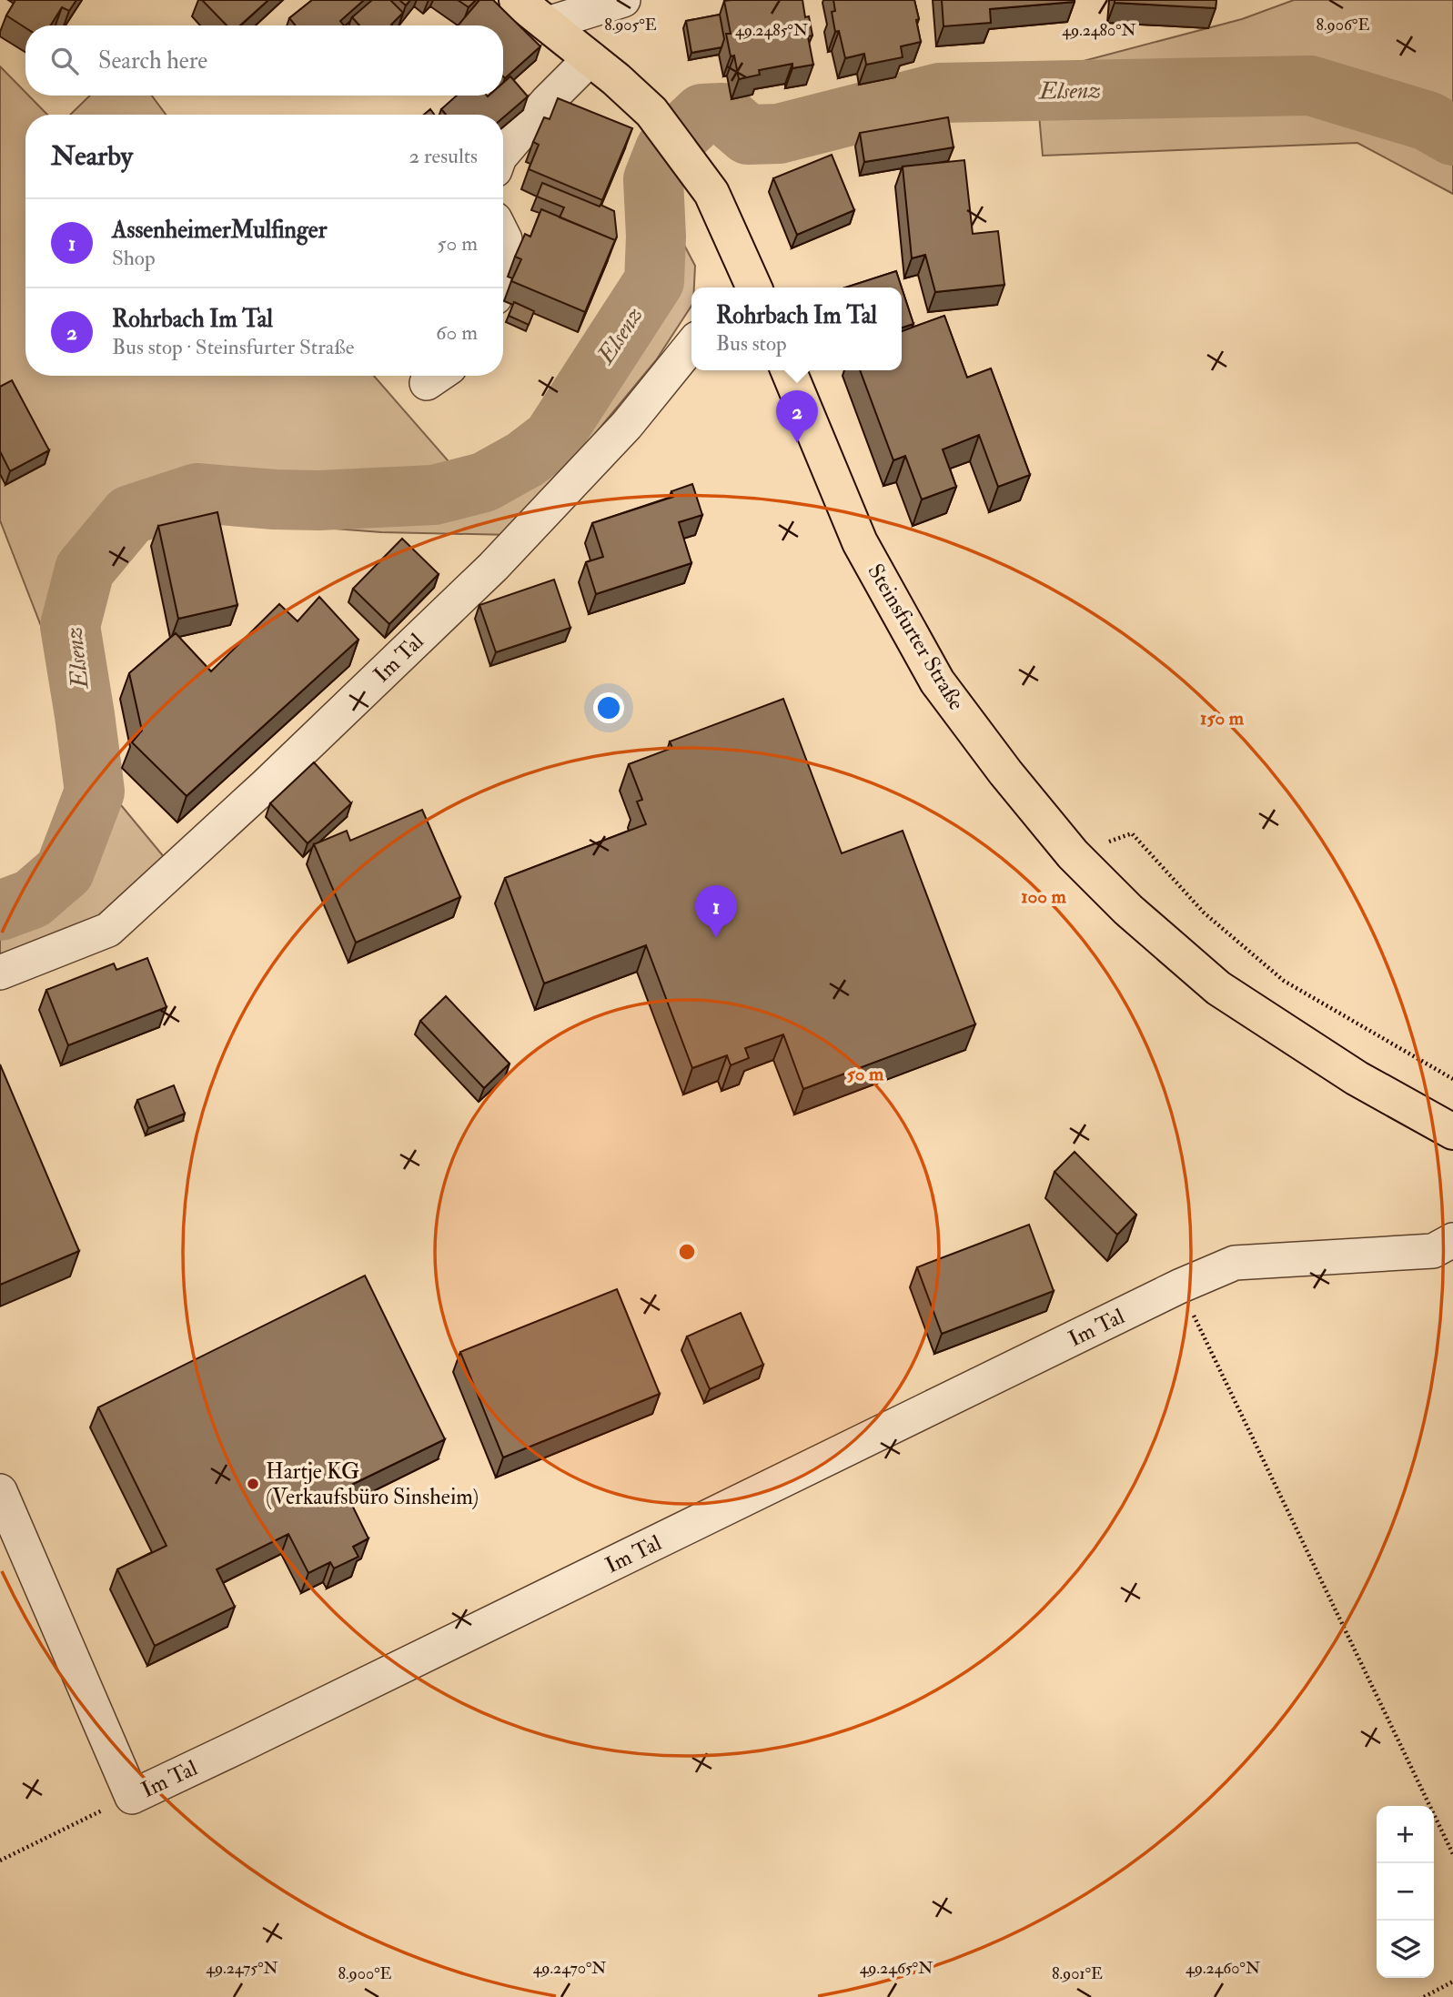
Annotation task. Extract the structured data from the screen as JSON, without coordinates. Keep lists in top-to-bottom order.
{
  "streets": {
    "main road": ["Steinsfurter Straße"],
    "street": ["Im Tal"]
  },
  "water": ["Elsenz"],
  "places": ["Hartje KG (Verkaufsbüro Sinsheim)"],
  "page": {
    "search": "Search here",
    "heading": ["Nearby", "2 results"],
    "list": [
      {
        "mark": "1",
        "name": "AssenheimerMulfinger",
        "note": "Shop",
        "value": "50 m"
      },
      {
        "mark": "2",
        "name": "Rohrbach Im Tal",
        "note": "Bus stop · Steinsfurter Straße",
        "value": "60 m"
      }
    ],
    "popup": ["Rohrbach Im Tal", "Bus stop"],
    "pins": ["2", "1"],
    "map_buttons": ["+", "−"]
  },
  "coordinates": [
    "8.905°E",
    "8.906°E",
    "49.2480°N",
    "49.2485°N",
    "49.2475°N",
    "49.2470°N",
    "49.2465°N",
    "49.2460°N",
    "8.900°E",
    "8.901°E"
  ],
  "rings": ["150 m", "100 m", "50 m"]
}
